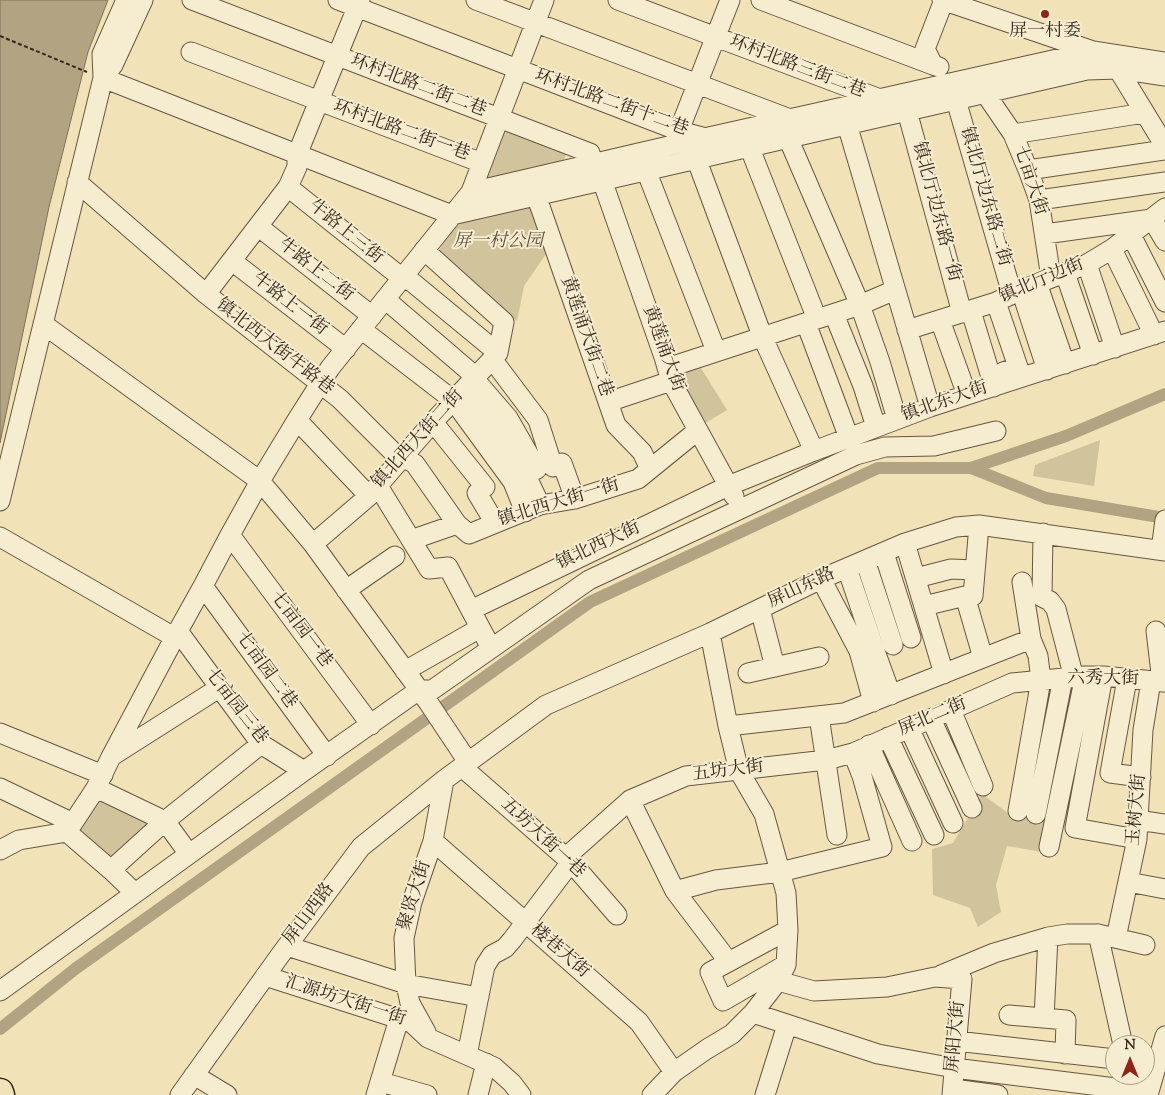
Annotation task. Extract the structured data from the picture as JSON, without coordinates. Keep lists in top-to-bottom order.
{
  "streets": {
    "street": [
      "环村北路三街二巷",
      "环村北路二街二巷",
      "环村北路二街十二巷",
      "环村北路二街一巷",
      "七亩大街",
      "镇北厅边东路二街",
      "镇北厅边东路一街",
      "牛路上三街",
      "牛路上二街",
      "镇北厅边街",
      "牛路上一街",
      "黄莲涌大街二巷",
      "镇北西大街牛路巷",
      "黄莲涌大街",
      "镇北东大街",
      "镇北西大街二街",
      "镇北西大街一街",
      "镇北西大街",
      "屏山东路",
      "七亩园一巷",
      "七亩园二巷",
      "六秀大街",
      "七亩园三巷",
      "屏北二街",
      "五坊大街",
      "玉树大街",
      "五坊大街一巷",
      "聚贤大街",
      "屏山西路",
      "楼巷大街",
      "汇源坊大街一街",
      "屏阳大街"
    ]
  },
  "crossings": [
    ["七亩大街", "镇北厅边东路二街"],
    ["七亩大街", "镇北厅边街"],
    ["镇北厅边东路二街", "镇北厅边街"],
    ["镇北厅边东路一街", "镇北厅边街"],
    ["镇北厅边东路一街", "镇北东大街"],
    ["牛路上三街", "镇北西大街二街"],
    ["牛路上三街", "镇北西大街一街"],
    ["牛路上二街", "镇北西大街二街"],
    ["黄莲涌大街二巷", "镇北西大街一街"],
    ["镇北西大街牛路巷", "镇北西大街二街"],
    ["镇北西大街牛路巷", "镇北西大街一街"],
    ["黄莲涌大街", "镇北东大街"],
    ["黄莲涌大街", "镇北西大街一街"],
    ["黄莲涌大街", "镇北西大街"],
    ["镇北东大街", "镇北西大街"],
    ["镇北西大街二街", "五坊大街一巷"],
    ["屏山东路", "五坊大街一巷"],
    ["屏山东路", "屏山西路"],
    ["六秀大街", "屏北二街"],
    ["六秀大街", "玉树大街"],
    ["屏北二街", "五坊大街"],
    ["五坊大街", "五坊大街一巷"],
    ["五坊大街", "楼巷大街"],
    ["五坊大街", "汇源坊大街一街"],
    ["五坊大街一巷", "屏山西路"],
    ["聚贤大街", "屏山西路"],
    ["聚贤大街", "楼巷大街"],
    ["聚贤大街", "汇源坊大街一街"],
    ["屏山西路", "汇源坊大街一街"]
  ],
  "parks": ["屏一村公园"],
  "places": ["屏一村委"],
  "north": "top"
}
